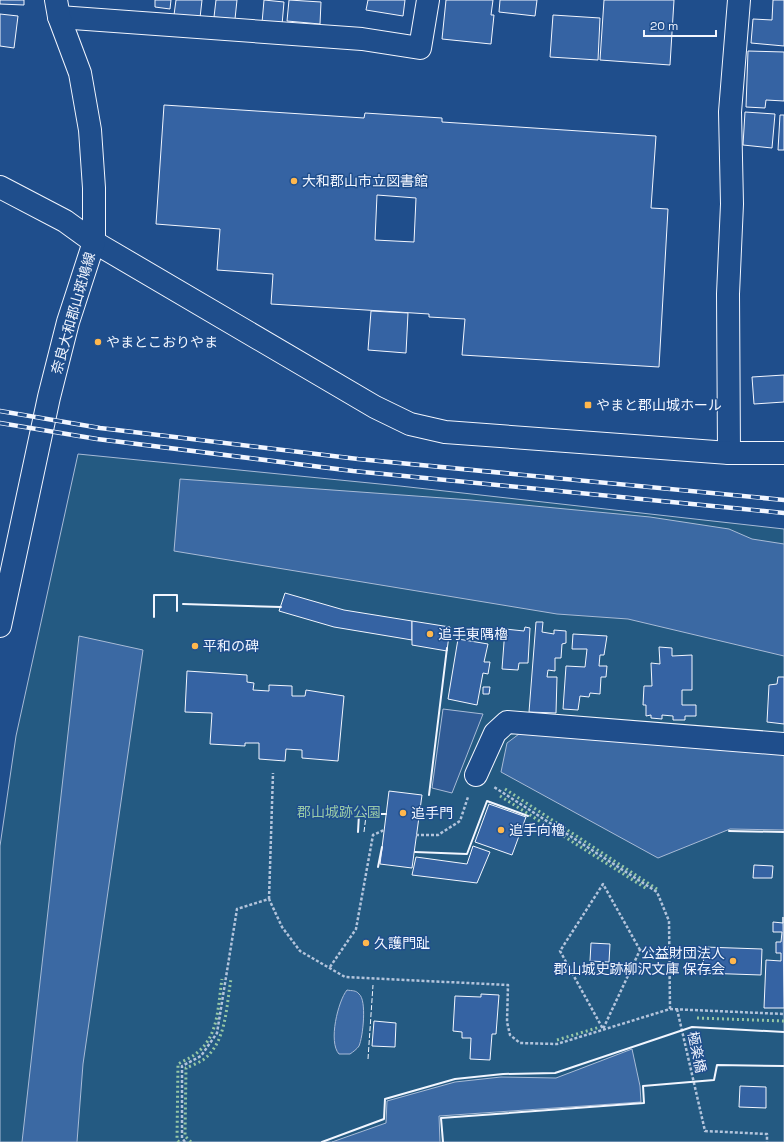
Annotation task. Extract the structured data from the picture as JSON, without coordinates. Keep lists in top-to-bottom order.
{
  "streets": {
    "street": ["奈良大和郡山斑鳩線"],
    "path": ["極楽橋"]
  },
  "parks": ["郡山城跡公園"],
  "places": {
    "other": [
      "大和郡山市立図書館",
      "やまとこおりやま",
      "追手東隅櫓",
      "平和の碑",
      "追手門",
      "追手向櫓",
      "久護門趾",
      "公益財団法人 郡山城史跡柳沢文庫 保存会"
    ],
    "transit": ["やまと郡山城ホール"]
  },
  "scale_bar": "20 m"
}
